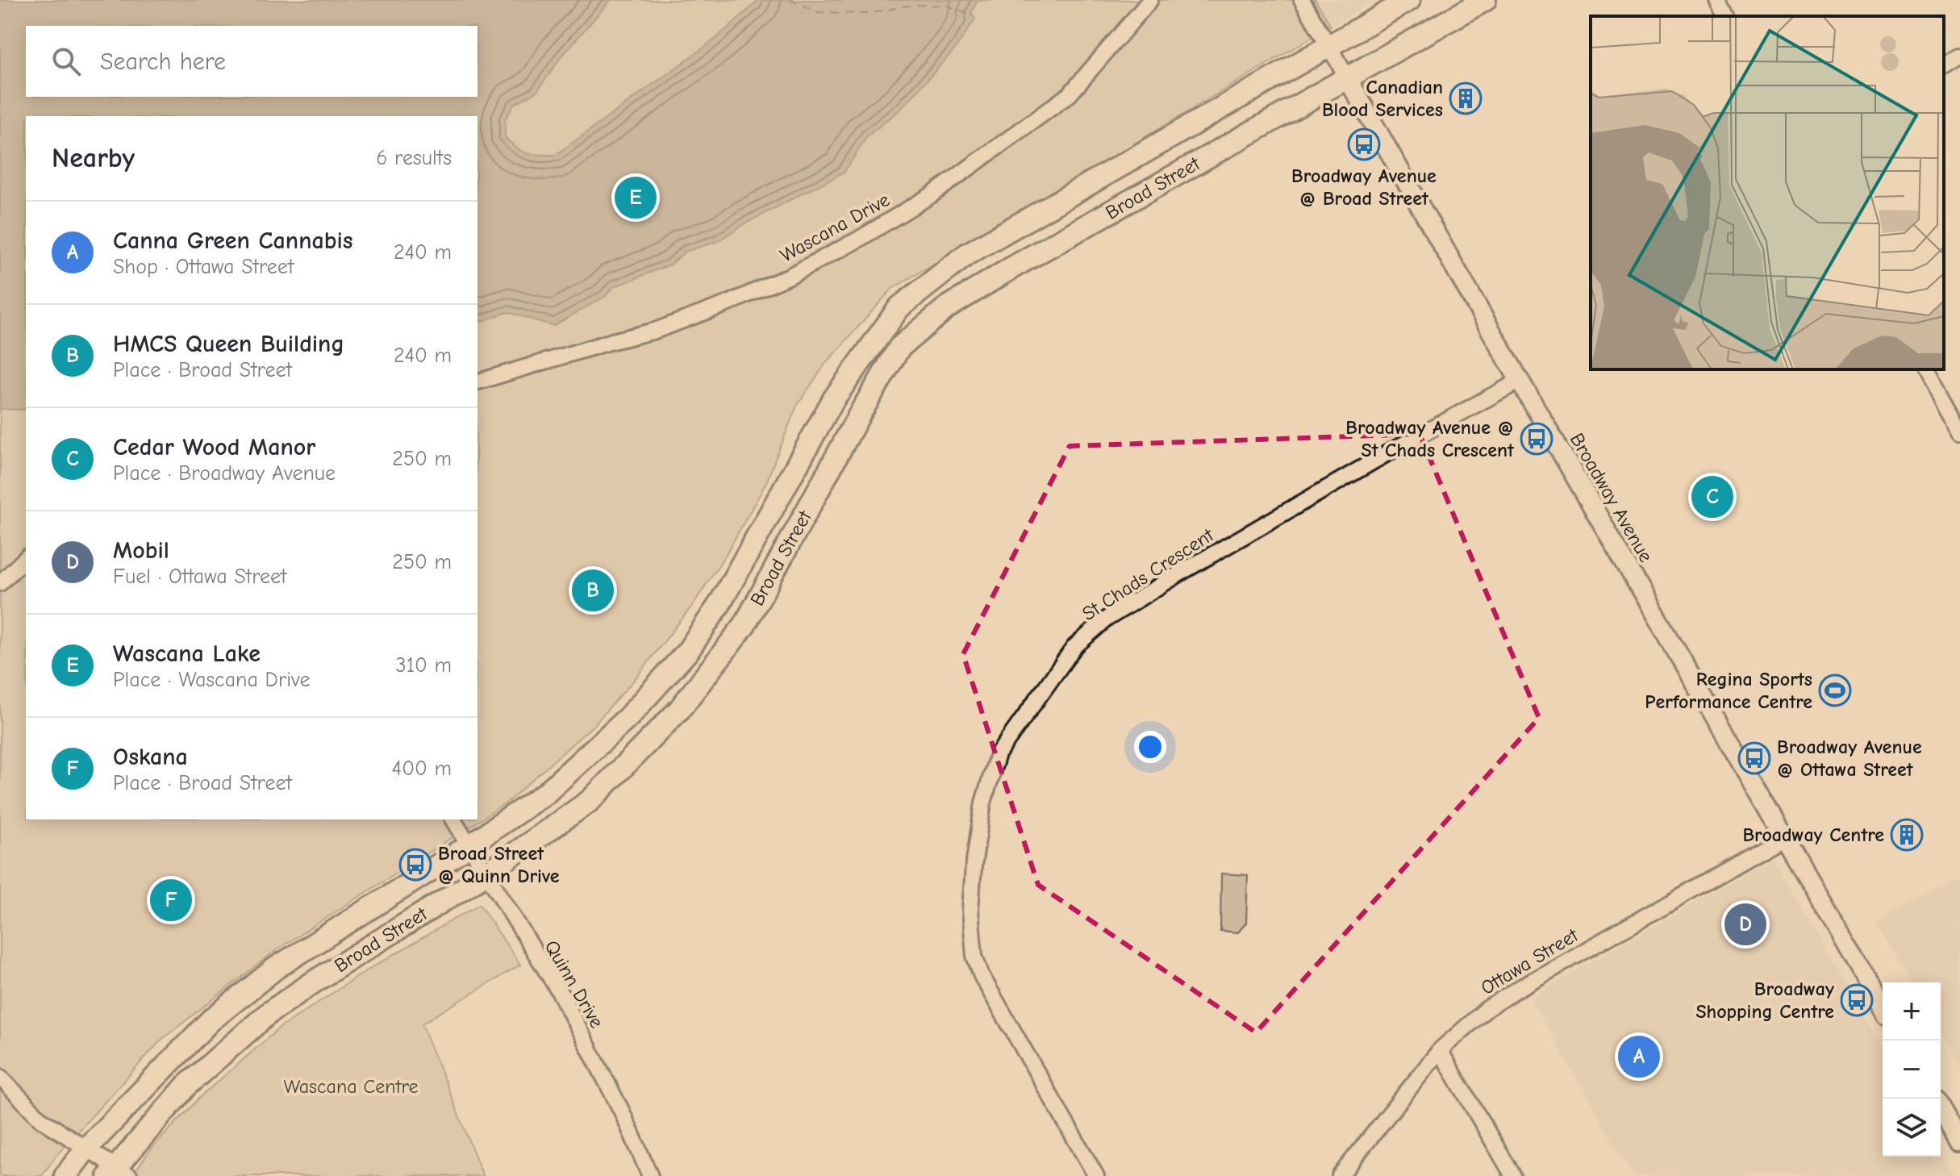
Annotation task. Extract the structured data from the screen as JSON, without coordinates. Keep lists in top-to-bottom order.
{
  "streets": {
    "main road": ["Broad Street"],
    "street": [
      "Wascana Drive",
      "Broadway Avenue",
      "St Chads Crescent",
      "Ottawa Street",
      "Quinn Drive"
    ]
  },
  "crossings": [
    ["Broad Street", "Broadway Avenue"],
    ["Broad Street", "Quinn Drive"],
    ["Broadway Avenue", "St Chads Crescent"],
    ["Broadway Avenue", "Ottawa Street"]
  ],
  "parks": ["Wascana Centre"],
  "places": {
    "building": ["Canadian Blood Services", "Broadway Centre"],
    "bus stop": [
      "Broadway Avenue @ Broad Street",
      "Broadway Avenue @ St Chads Crescent",
      "Broadway Avenue @ Ottawa Street",
      "Broad Street @ Quinn Drive",
      "Broadway Shopping Centre"
    ],
    "sports": ["Regina Sports Performance Centre"]
  },
  "page": {
    "search": "Search here",
    "heading": ["Nearby", "6 results"],
    "pins": [
      "E",
      "C",
      "B",
      "F",
      "D",
      "A"
    ],
    "list": [
      {
        "mark": "A",
        "name": "Canna Green Cannabis",
        "note": "Shop · Ottawa Street",
        "value": "240 m"
      },
      {
        "mark": "B",
        "name": "HMCS Queen Building",
        "note": "Place · Broad Street",
        "value": "240 m"
      },
      {
        "mark": "C",
        "name": "Cedar Wood Manor",
        "note": "Place · Broadway Avenue",
        "value": "250 m"
      },
      {
        "mark": "D",
        "name": "Mobil",
        "note": "Fuel · Ottawa Street",
        "value": "250 m"
      },
      {
        "mark": "E",
        "name": "Wascana Lake",
        "note": "Place · Wascana Drive",
        "value": "310 m"
      },
      {
        "mark": "F",
        "name": "Oskana",
        "note": "Place · Broad Street",
        "value": "400 m"
      }
    ],
    "map_buttons": ["+", "−"]
  }
}
